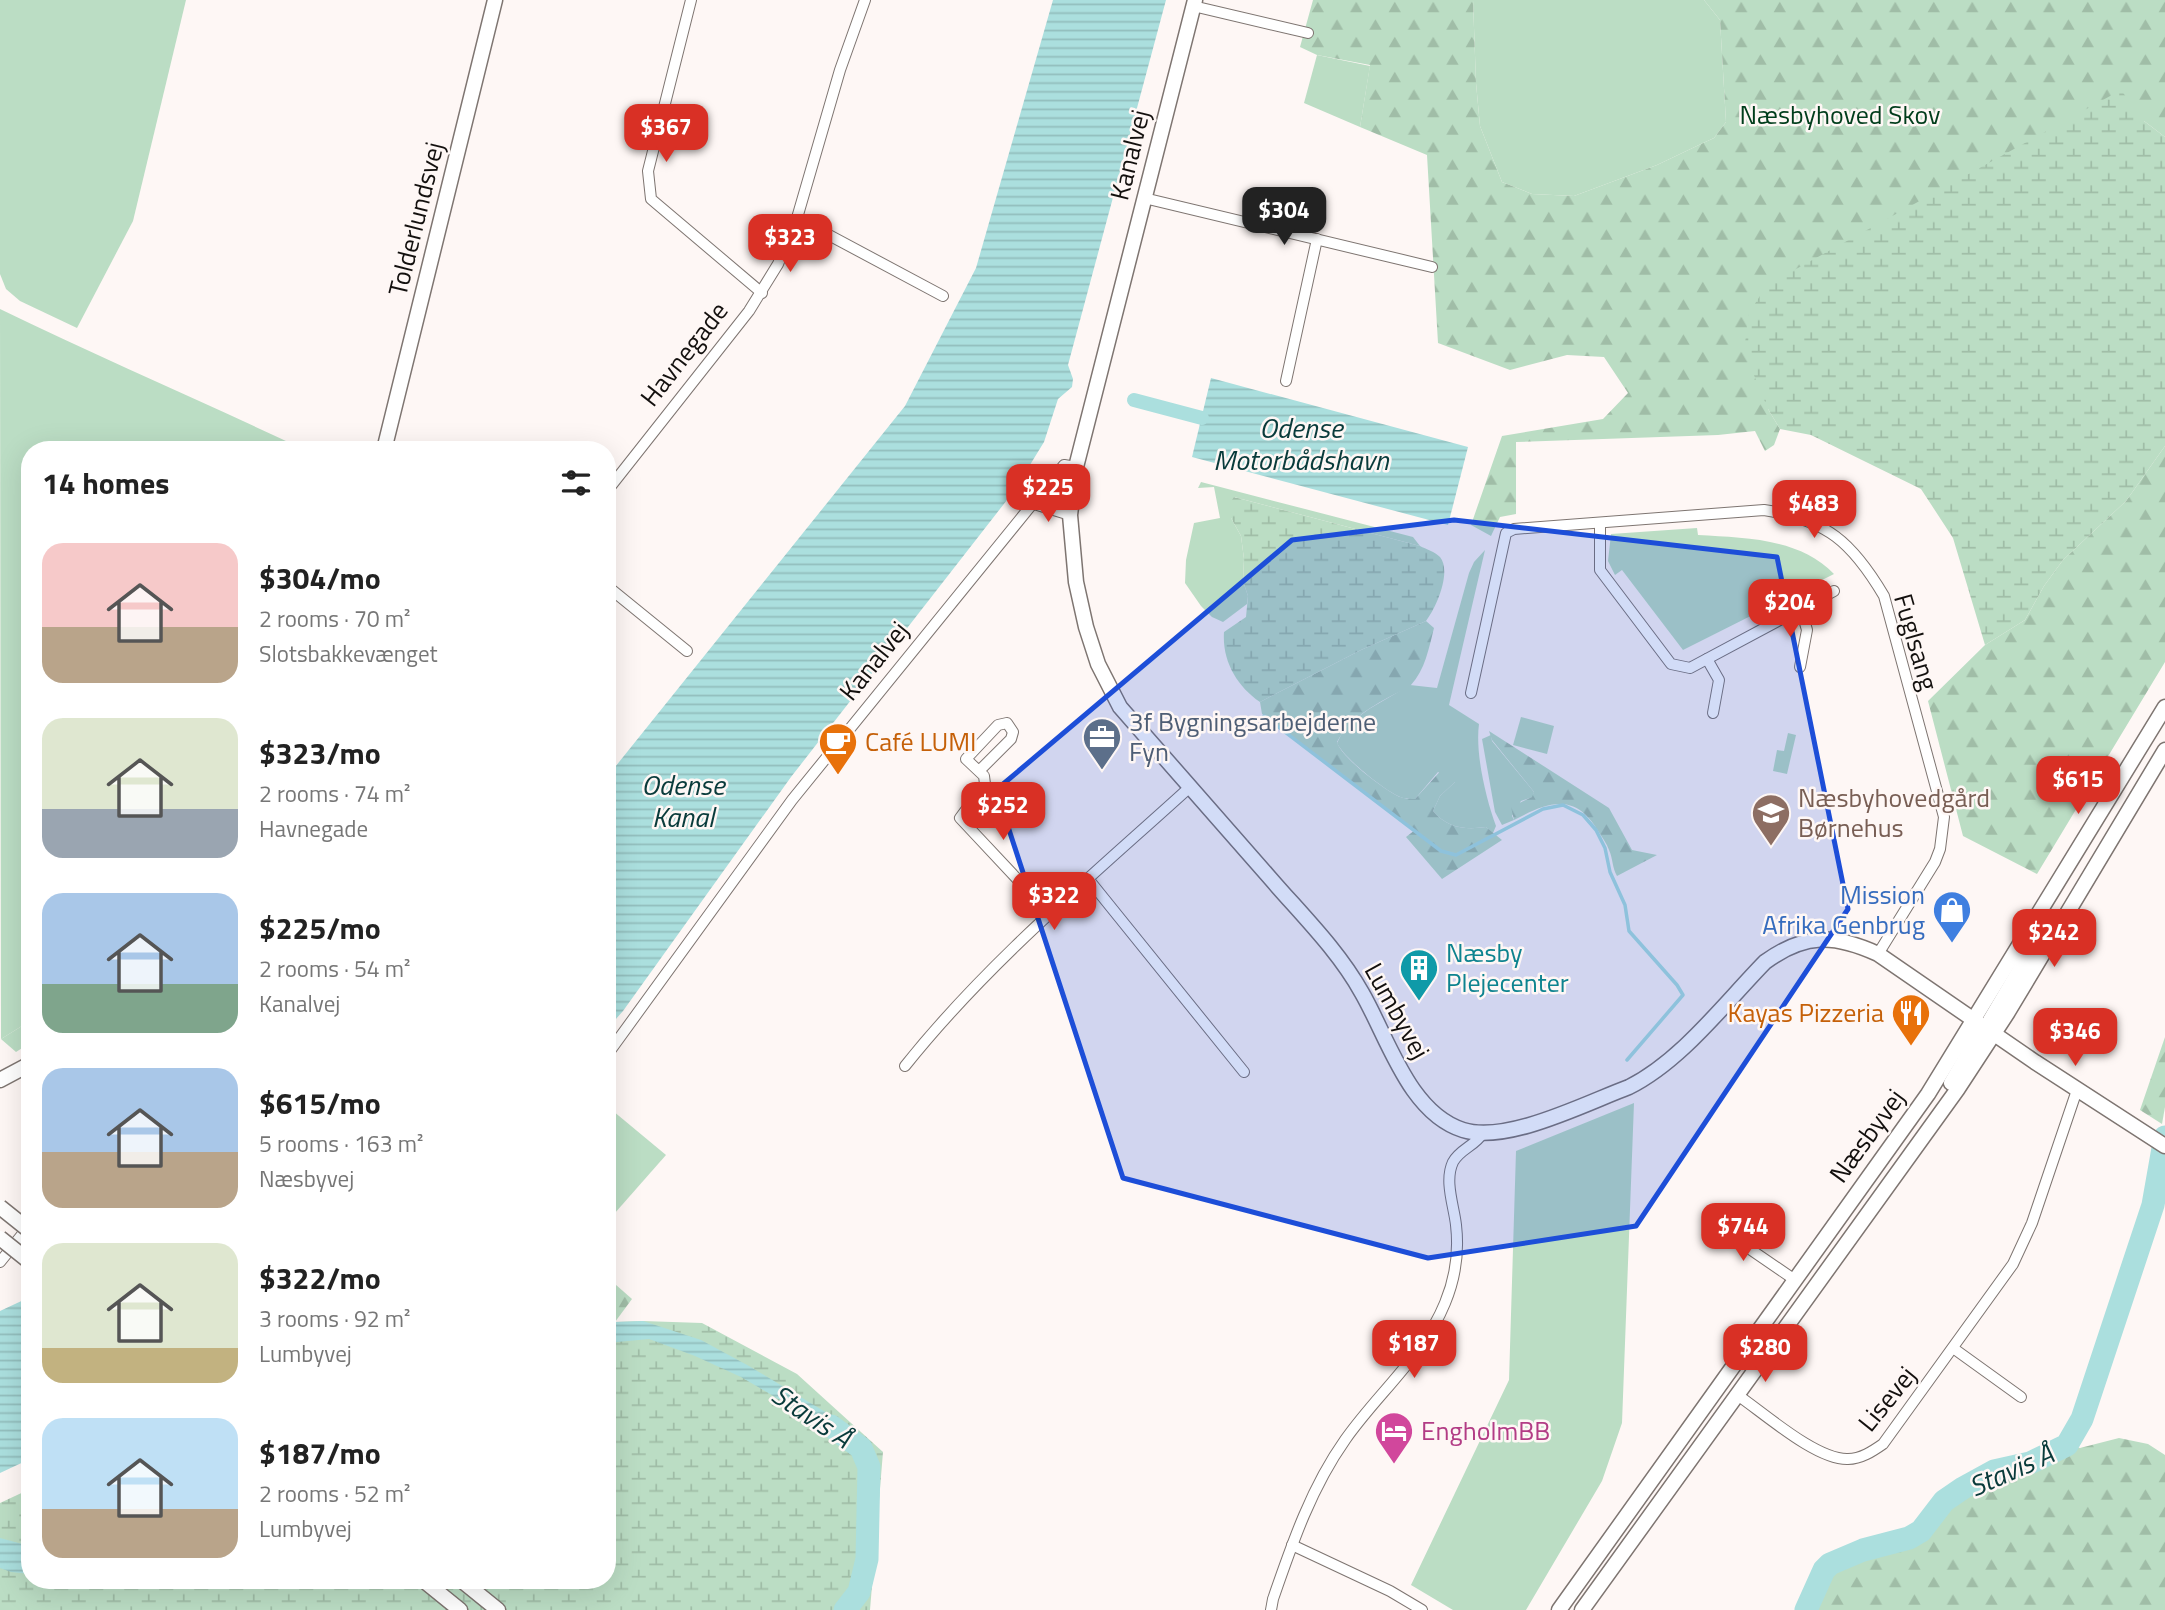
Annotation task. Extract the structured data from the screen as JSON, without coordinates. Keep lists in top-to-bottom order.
{
  "streets": {
    "street": [
      "Kanalvej",
      "Tolderlundsvej",
      "Havnegade",
      "Fuglsang",
      "Lumbyvej",
      "Næsbyvej",
      "Lisevej"
    ]
  },
  "crossings": [
    ["Kanalvej", "Lumbyvej"],
    ["Næsbyvej", "Lisevej"]
  ],
  "water": ["Odense Motorbådshavn", "Odense Kanal", "Stavis Å"],
  "parks": ["Næsbyhoved Skov"],
  "places": {
    "office": ["3f Bygningsarbejderne Fyn"],
    "cafe": ["Café LUMI"],
    "school or university": ["Næsbyhovedgård Børnehus"],
    "shop": ["Mission Afrika Genbrug"],
    "building": ["Næsby Plejecenter"],
    "restaurant": ["Kayas Pizzeria"],
    "hotel": ["EngholmBB"]
  },
  "page": {
    "price": [
      "$367",
      "$304",
      "$323",
      "$225",
      "$483",
      "$204",
      "$615",
      "$252",
      "$322",
      "$242",
      "$346",
      "$744",
      "$187",
      "$280"
    ],
    "heading": "14 homes",
    "list": [
      {
        "name": "$304/mo",
        "note": "2 rooms · 70 m² · Slotsbakkevænget"
      },
      {
        "name": "$323/mo",
        "note": "2 rooms · 74 m² · Havnegade"
      },
      {
        "name": "$225/mo",
        "note": "2 rooms · 54 m² · Kanalvej"
      },
      {
        "name": "$615/mo",
        "note": "5 rooms · 163 m² · Næsbyvej"
      },
      {
        "name": "$322/mo",
        "note": "3 rooms · 92 m² · Lumbyvej"
      },
      {
        "name": "$187/mo",
        "note": "2 rooms · 52 m² · Lumbyvej"
      }
    ]
  }
}
